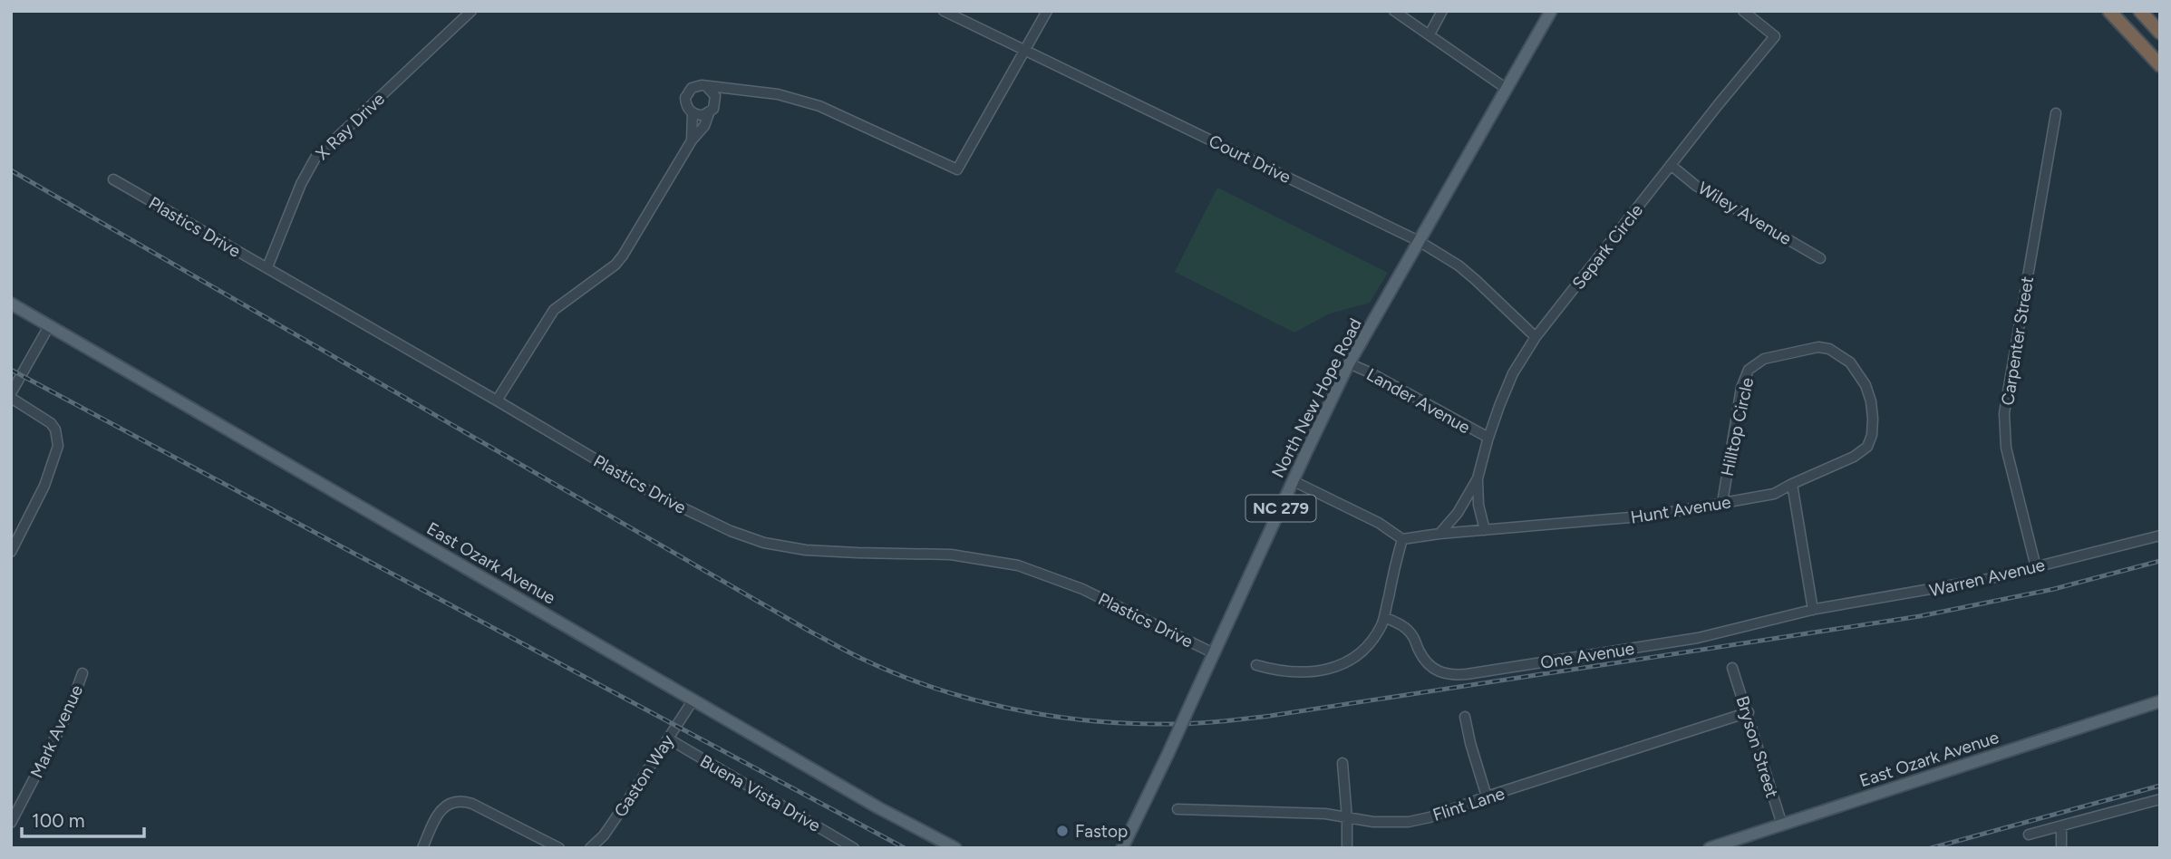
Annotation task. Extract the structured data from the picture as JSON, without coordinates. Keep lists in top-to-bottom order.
{
  "streets": {
    "main road": ["North New Hope Road", "NC 279", "East Ozark Avenue"],
    "street": [
      "X Ray Drive",
      "Court Drive",
      "Wiley Avenue",
      "Plastics Drive",
      "Separk Circle",
      "Carpenter Street",
      "Lander Avenue",
      "Hilltop Circle",
      "Hunt Avenue",
      "Warren Avenue",
      "One Avenue",
      "Mark Avenue",
      "Bryson Street",
      "Gaston Way",
      "Buena Vista Drive",
      "Flint Lane"
    ]
  },
  "crossings": [
    ["X Ray Drive", "Plastics Drive"],
    ["Court Drive", "Separk Circle"],
    ["Court Drive", "North New Hope Road"],
    ["Wiley Avenue", "Separk Circle"],
    ["Plastics Drive", "North New Hope Road"],
    ["Separk Circle", "Lander Avenue"],
    ["Separk Circle", "Hunt Avenue"],
    ["Carpenter Street", "Warren Avenue"],
    ["North New Hope Road", "Lander Avenue"],
    ["Hilltop Circle", "Hunt Avenue"],
    ["East Ozark Avenue", "Bryson Street"],
    ["East Ozark Avenue", "Gaston Way"],
    ["Warren Avenue", "One Avenue"],
    ["Bryson Street", "Flint Lane"],
    ["Gaston Way", "Buena Vista Drive"]
  ],
  "places": ["Fastop"],
  "scale_bar": "100 m"
}
